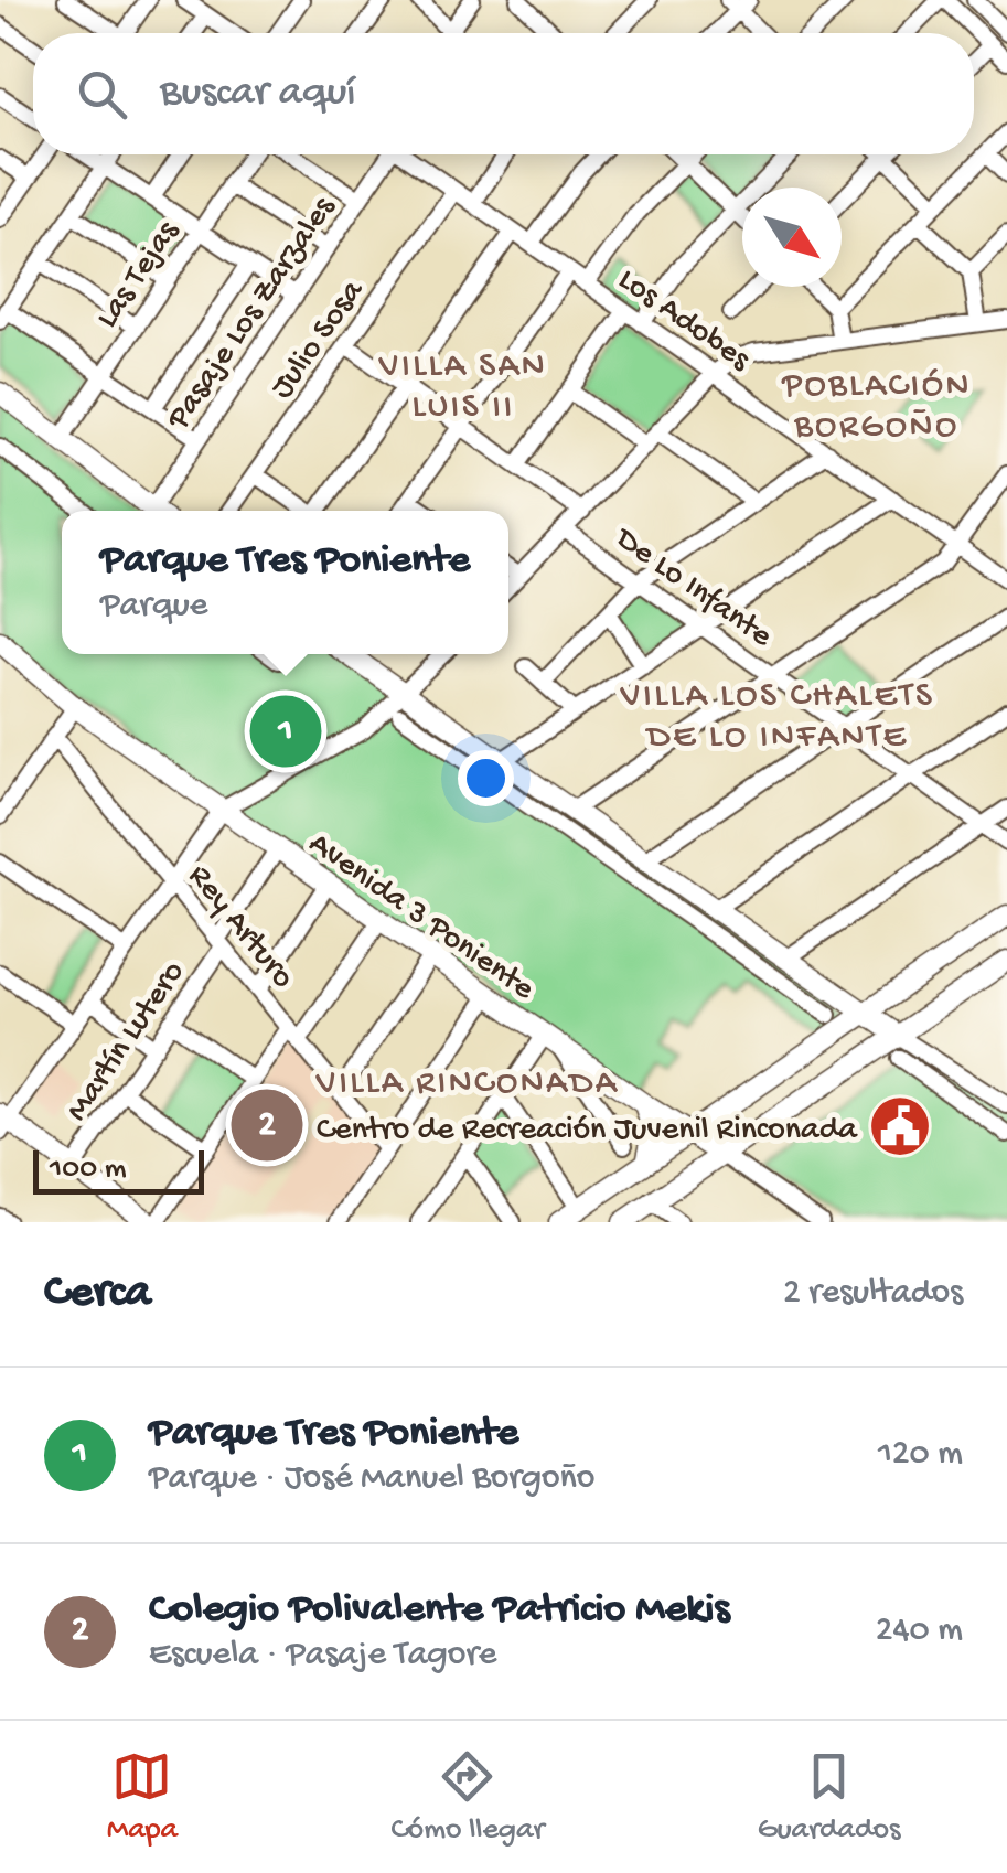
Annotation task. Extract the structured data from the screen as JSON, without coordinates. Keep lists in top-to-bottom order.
{
  "streets": {
    "main road": ["Avenida 3 Poniente"],
    "street": [
      "Las Tejas",
      "Pasaje Los Zarzales",
      "Los Adobes",
      "Julio Sosa",
      "De Lo Infante",
      "Rey Arturo",
      "Martín Lutero"
    ]
  },
  "crossings": [
    ["Los Adobes", "Julio Sosa"],
    ["Julio Sosa", "De Lo Infante"],
    ["Avenida 3 Poniente", "Martín Lutero"],
    ["Rey Arturo", "Martín Lutero"]
  ],
  "districts": [
    "VILLA SAN LUIS II",
    "POBLACIÓN BORGOÑO",
    "VILLA LOS CHALETS DE LO INFANTE",
    "VILLA RINCONADA"
  ],
  "places": {
    "public building": ["Centro de Recreación Juvenil Rinconada"]
  },
  "scale_bar": "100 m",
  "north": "bottom right",
  "page": {
    "search": "Buscar aquí",
    "popup": ["Parque Tres Poniente", "Parque"],
    "pins": ["1", "2"],
    "scale": "100 m",
    "heading": ["Cerca", "2 resultados"],
    "list": [
      {
        "mark": "1",
        "name": "Parque Tres Poniente",
        "note": "Parque · José Manuel Borgoño",
        "value": "120 m"
      },
      {
        "mark": "2",
        "name": "Colegio Polivalente Patricio Mekis",
        "note": "Escuela · Pasaje Tagore",
        "value": "240 m"
      }
    ],
    "nav": ["Mapa", "Cómo llegar", "Guardados"]
  }
}
